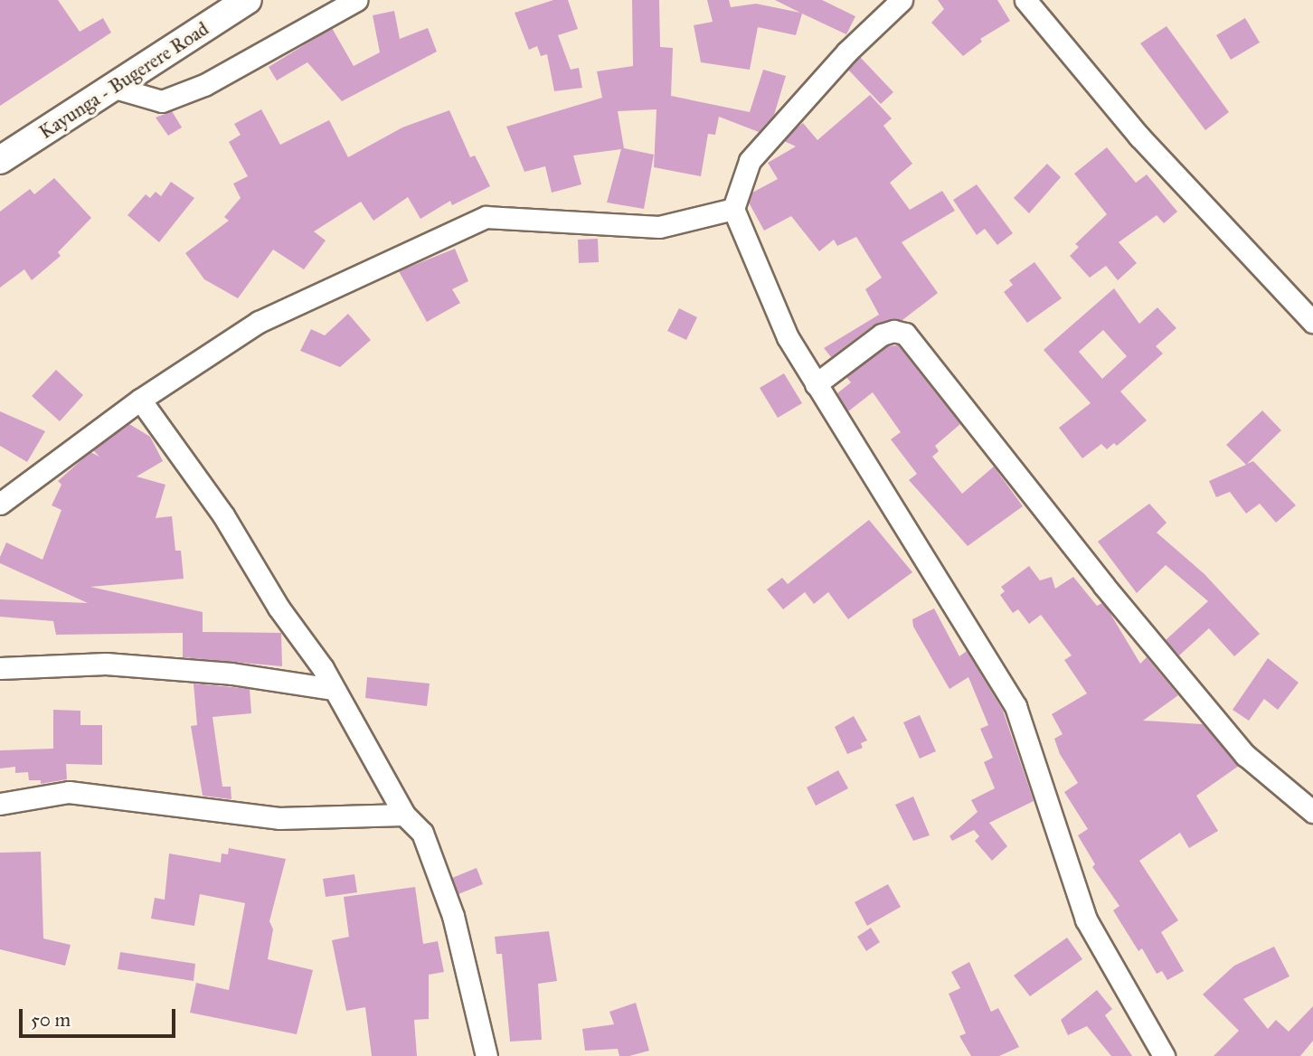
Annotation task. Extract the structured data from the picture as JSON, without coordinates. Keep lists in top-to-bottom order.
{
  "streets": {
    "main road": ["Kayunga - Bugerere Road"]
  },
  "scale_bar": "50 m"
}
